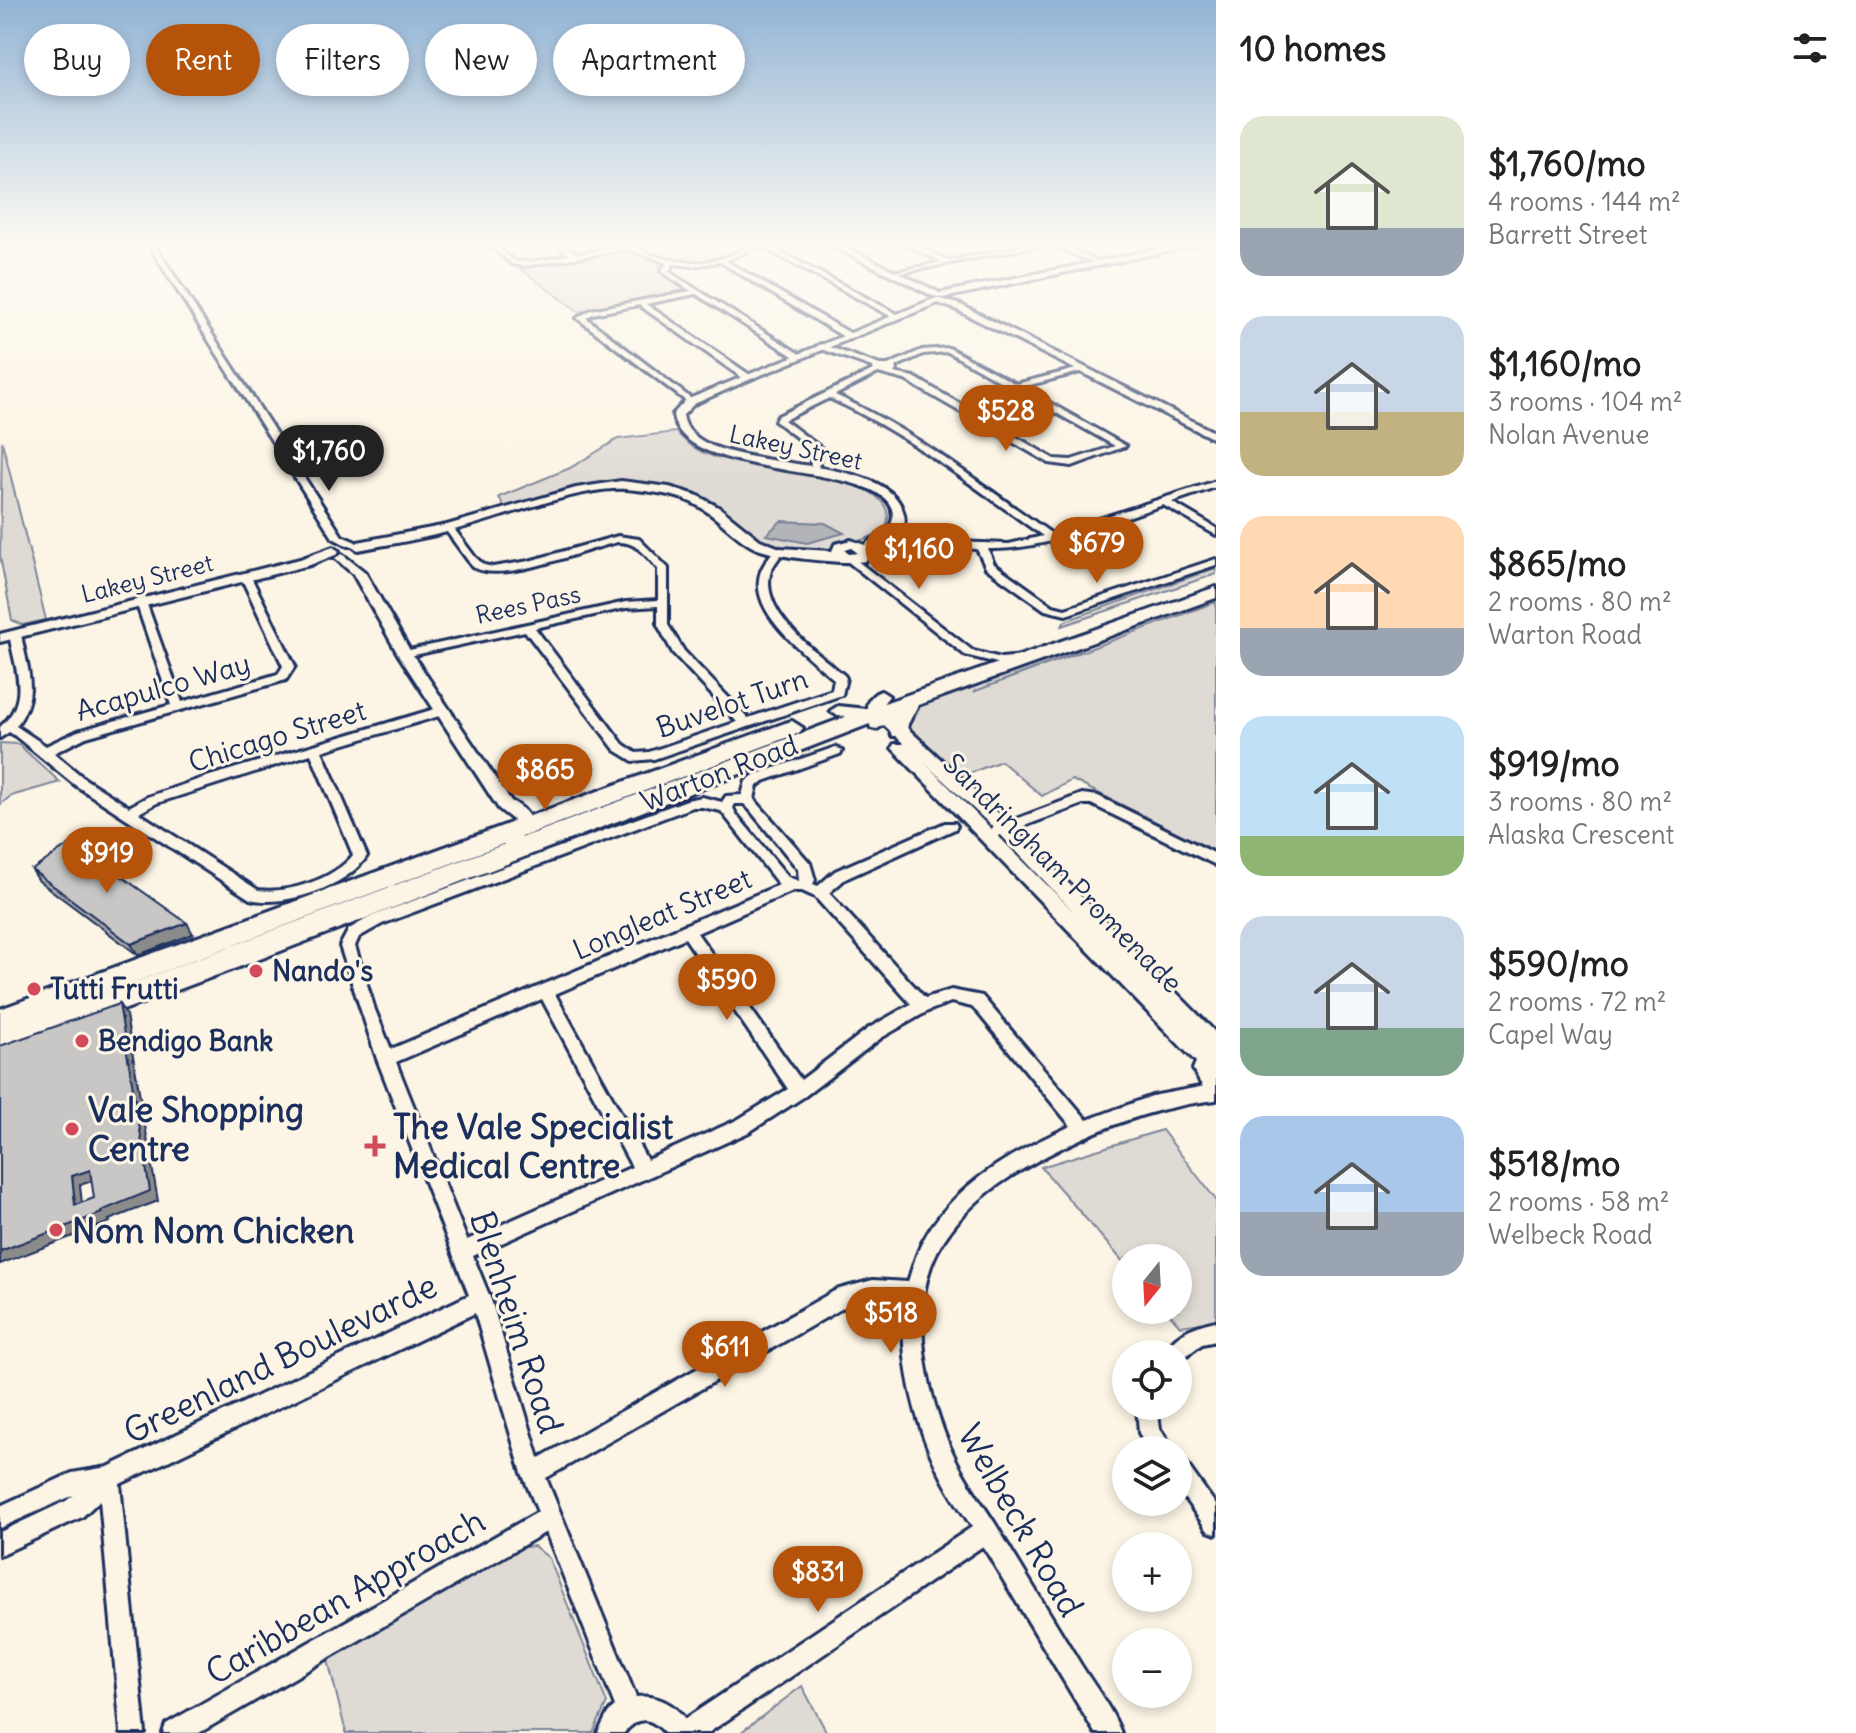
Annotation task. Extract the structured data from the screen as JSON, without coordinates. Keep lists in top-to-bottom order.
{
  "streets": {
    "main road": ["Warton Road"],
    "street": [
      "Lakey Street",
      "Rees Pass",
      "Acapulco Way",
      "Buvelot Turn",
      "Chicago Street",
      "Sandringham Promenade",
      "Longleat Street",
      "Blenheim Road",
      "Greenland Boulevarde",
      "Welbeck Road",
      "Caribbean Approach"
    ]
  },
  "crossings": [
    ["Lakey Street", "Acapulco Way"],
    ["Lakey Street", "Buvelot Turn"],
    ["Rees Pass", "Buvelot Turn"],
    ["Warton Road", "Sandringham Promenade"],
    ["Sandringham Promenade", "Welbeck Road"],
    ["Longleat Street", "Blenheim Road"],
    ["Blenheim Road", "Greenland Boulevarde"],
    ["Blenheim Road", "Caribbean Approach"]
  ],
  "places": {
    "other": [
      "Nando's",
      "Tutti Frutti",
      "Bendigo Bank",
      "Vale Shopping Centre",
      "Nom Nom Chicken"
    ],
    "health": ["The Vale Specialist Medical Centre"]
  },
  "north": "bottom",
  "page": {
    "heading": "10 homes",
    "chip": [
      "Buy",
      "Rent",
      "Filters",
      "New",
      "Apartment"
    ],
    "list": [
      {
        "name": "$1,760/mo",
        "note": "4 rooms · 144 m² · Barrett Street"
      },
      {
        "name": "$1,160/mo",
        "note": "3 rooms · 104 m² · Nolan Avenue"
      },
      {
        "name": "$865/mo",
        "note": "2 rooms · 80 m² · Warton Road"
      },
      {
        "name": "$919/mo",
        "note": "3 rooms · 80 m² · Alaska Crescent"
      },
      {
        "name": "$590/mo",
        "note": "2 rooms · 72 m² · Capel Way"
      },
      {
        "name": "$518/mo",
        "note": "2 rooms · 58 m² · Welbeck Road"
      }
    ],
    "price": [
      "$528",
      "$1,760",
      "$679",
      "$1,160",
      "$865",
      "$919",
      "$590",
      "$518",
      "$611",
      "$831"
    ],
    "map_buttons": ["+", "−"]
  }
}
